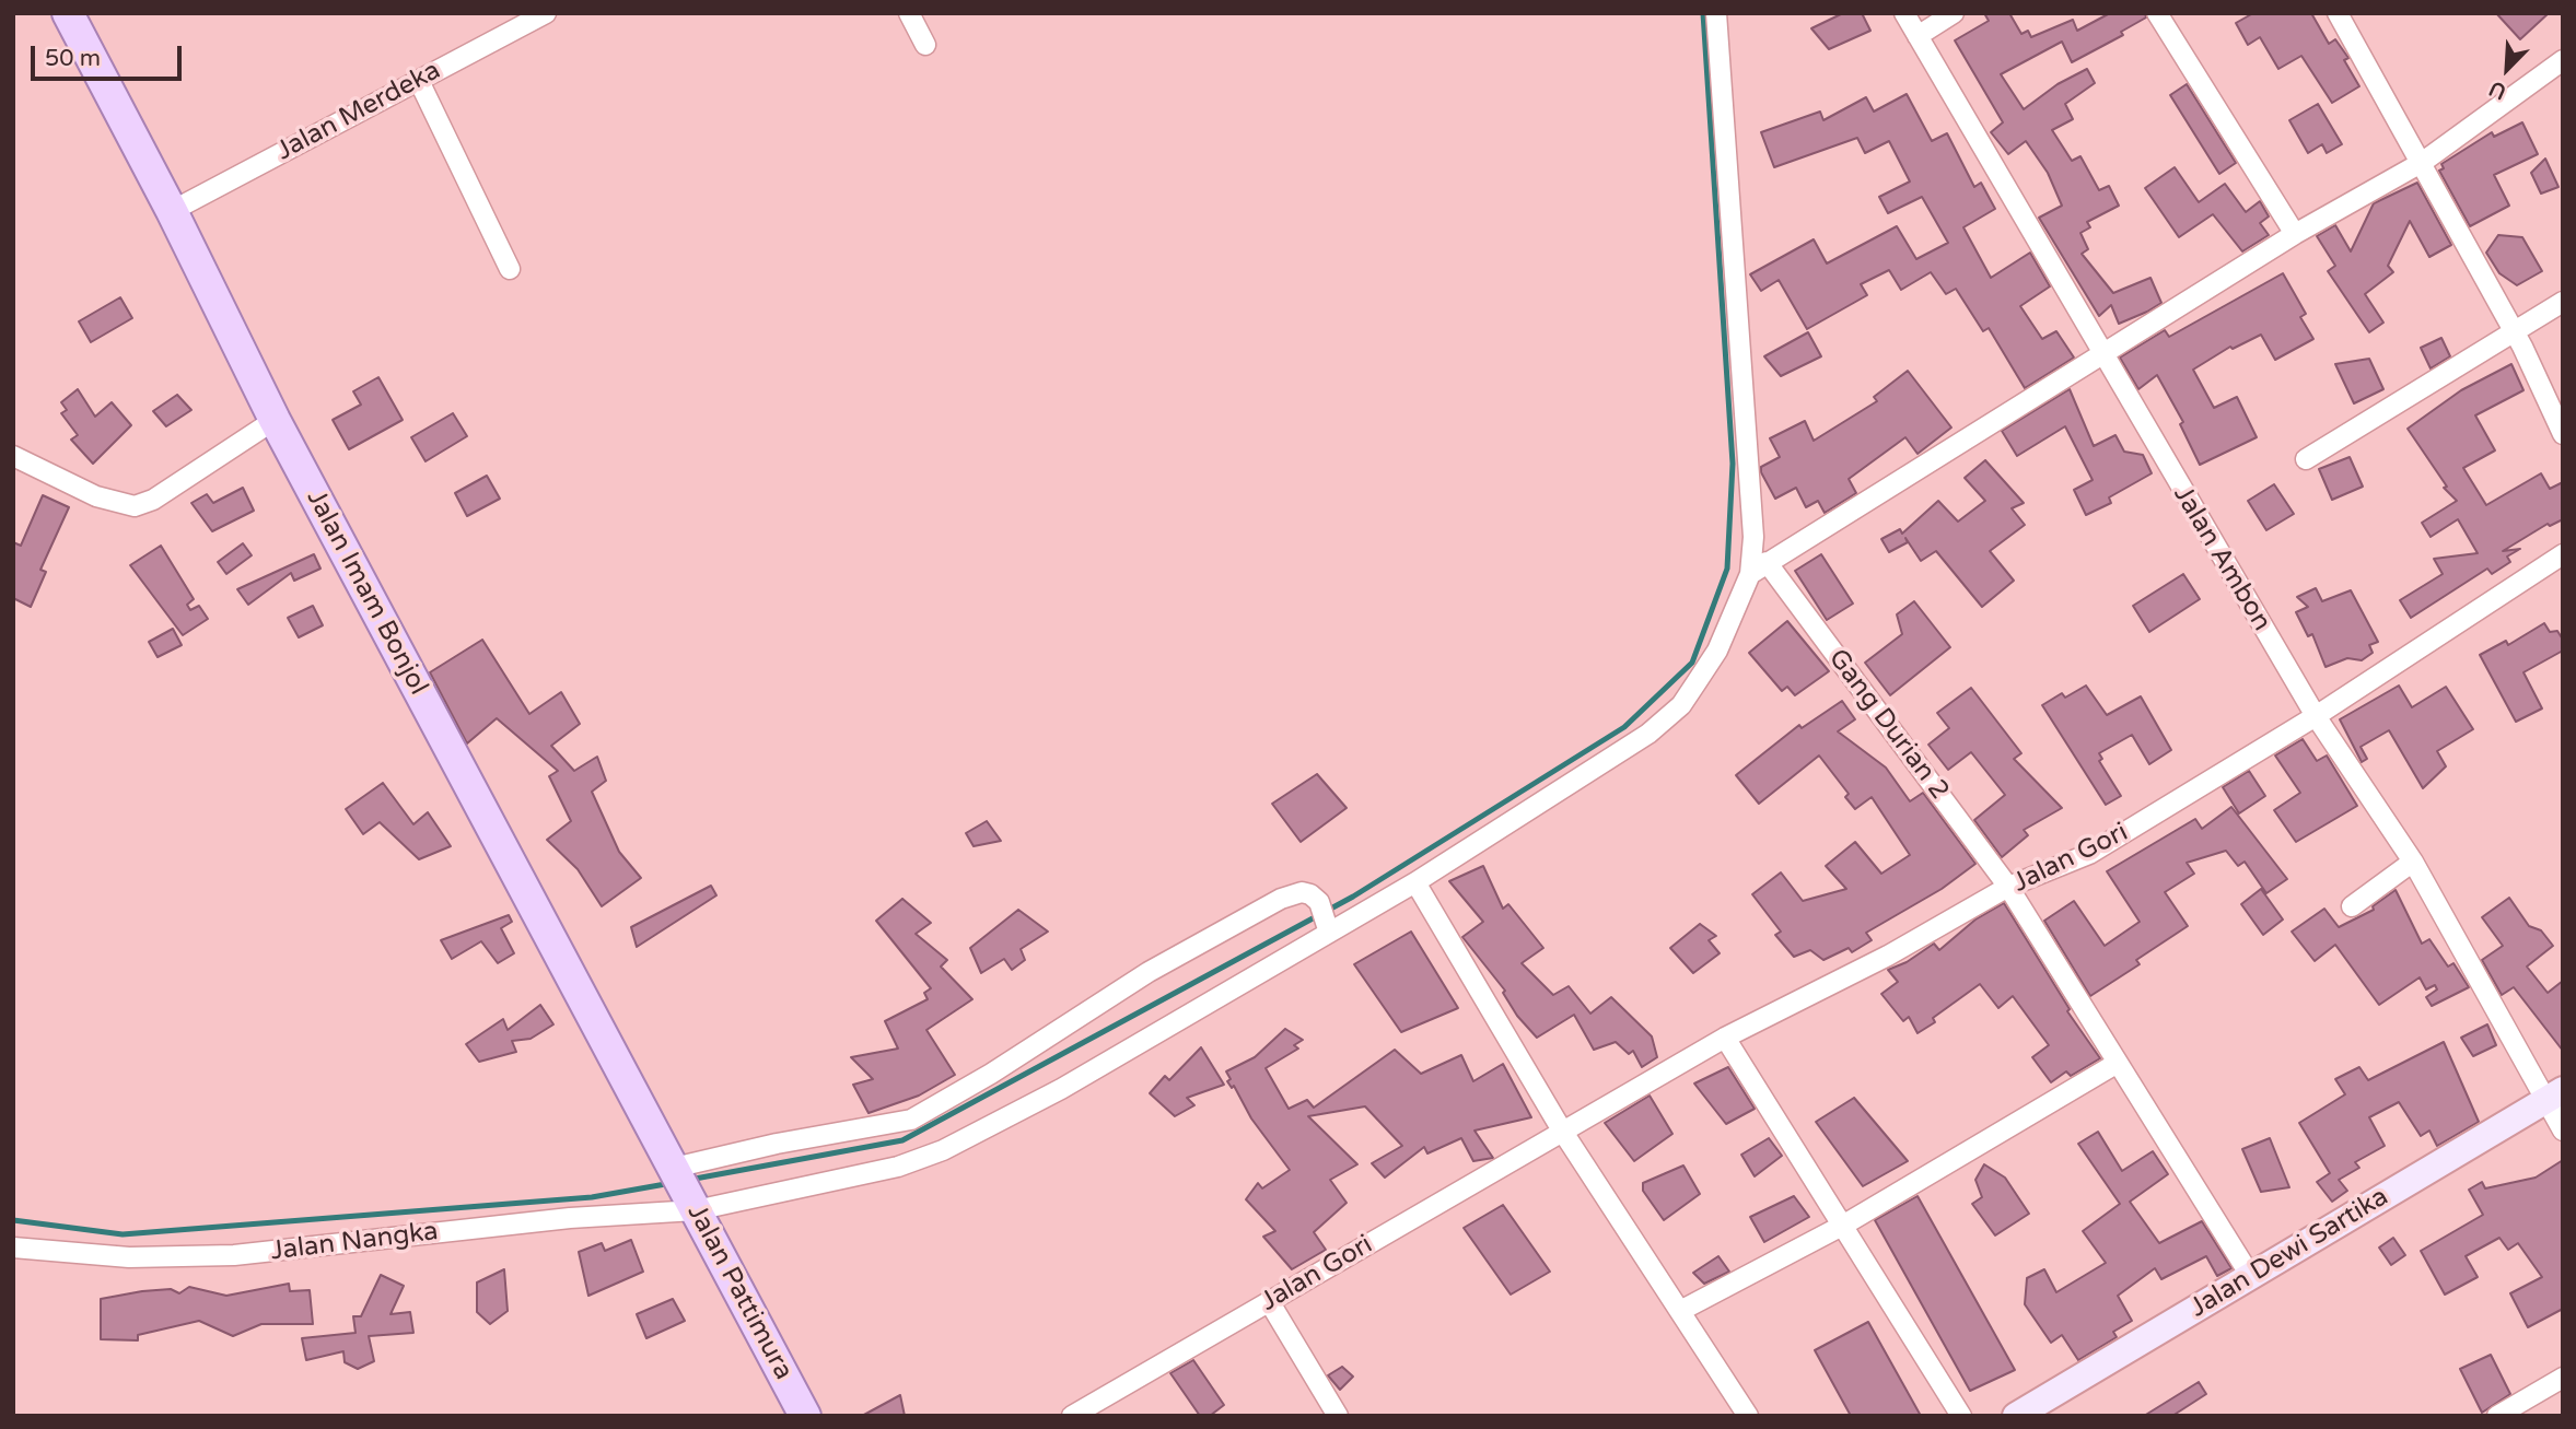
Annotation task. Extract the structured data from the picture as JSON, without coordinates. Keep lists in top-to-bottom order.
{
  "streets": {
    "main road": ["Jalan Imam Bonjol", "Jalan Dewi Sartika", "Jalan Pattimura"],
    "street": [
      "Jalan Merdeka",
      "Jalan Ambon",
      "Gang Durian 2",
      "Jalan Gori",
      "Jalan Nangka"
    ]
  },
  "crossings": [
    ["Jalan Merdeka", "Jalan Imam Bonjol"],
    ["Jalan Ambon", "Jalan Gori"],
    ["Jalan Ambon", "Jalan Dewi Sartika"],
    ["Jalan Imam Bonjol", "Jalan Pattimura"],
    ["Gang Durian 2", "Jalan Gori"],
    ["Gang Durian 2", "Jalan Dewi Sartika"],
    ["Jalan Nangka", "Jalan Pattimura"]
  ],
  "scale_bar": "50 m",
  "north": "bottom left"
}
